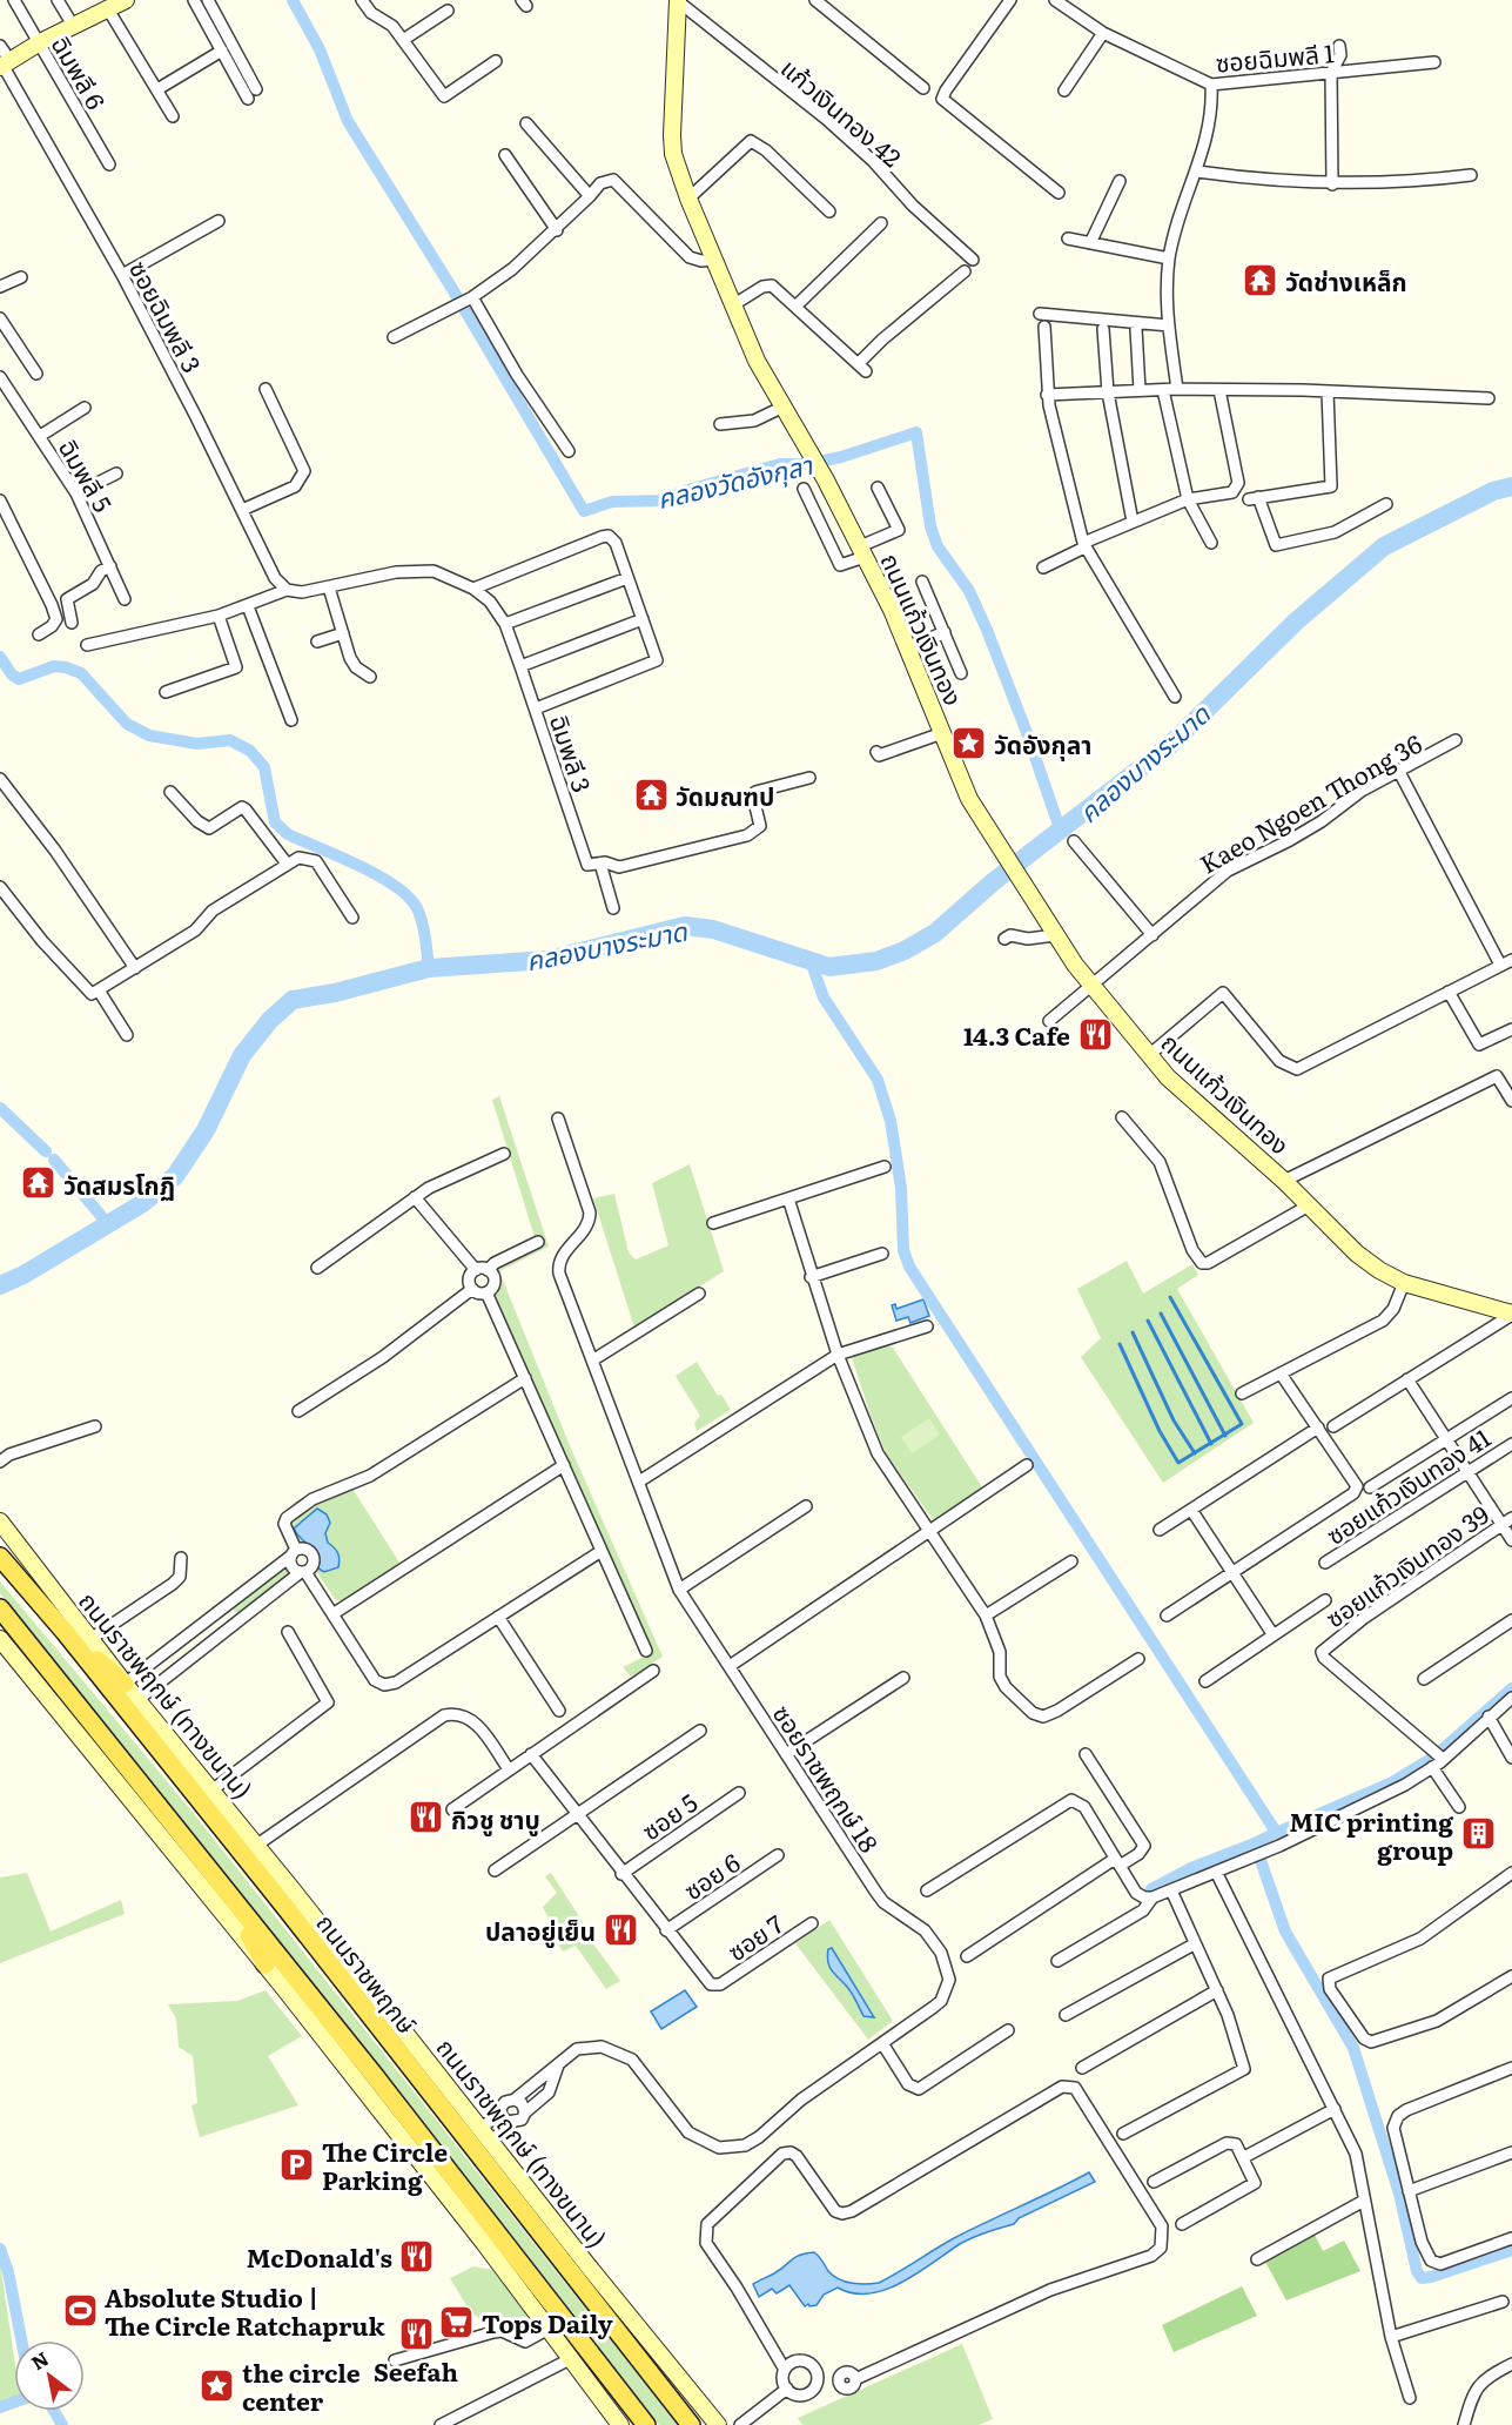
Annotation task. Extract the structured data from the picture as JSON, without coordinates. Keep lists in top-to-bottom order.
{
  "streets": {
    "main road": ["ถนนแก้วเงินทอง", "ถนนราชพฤกษ์ (ทางขนาน)", "ถนนราชพฤกษ์"],
    "street": [
      "ซอยฉิมพลี 1",
      "ฉิมพลี 6",
      "แก้วเงินทอง 42",
      "ซอยฉิมพลี 3",
      "ฉิมพลี 5",
      "ฉิมพลี 3",
      "Kaeo Ngoen Thong 36",
      "ซอยแก้วเงินทอง 41",
      "ซอยแก้วเงินทอง 39",
      "ซอยราชพฤกษ์ 18",
      "ซอย 5",
      "ซอย 6",
      "ซอย 7"
    ]
  },
  "crossings": [
    ["แก้วเงินทอง 42", "ถนนแก้วเงินทอง"],
    ["ซอยฉิมพลี 3", "ฉิมพลี 3"],
    ["ถนนแก้วเงินทอง", "Kaeo Ngoen Thong 36"],
    ["ถนนราชพฤกษ์ (ทางขนาน)", "ซอยราชพฤกษ์ 18"],
    ["ซอย 6", "ซอย 7"]
  ],
  "water": ["คลองวัดอังกุลา", "คลองบางระมาด"],
  "places": {
    "temple": ["วัดช่างเหล็ก", "วัดมณฑป", "วัดสมรโกฏิ"],
    "place": ["วัดอังกุลา", "the circle center"],
    "restaurant": [
      "14.3 Cafe",
      "กิวชู ชาบู",
      "ปลาอยู่เย็น",
      "McDonald's",
      "Seefah"
    ],
    "building": ["MIC printing group"],
    "parking": ["The Circle Parking"],
    "sports": ["Absolute Studio | The Circle Ratchapruk"],
    "supermarket": ["Tops Daily"]
  },
  "north": "top left"
}
